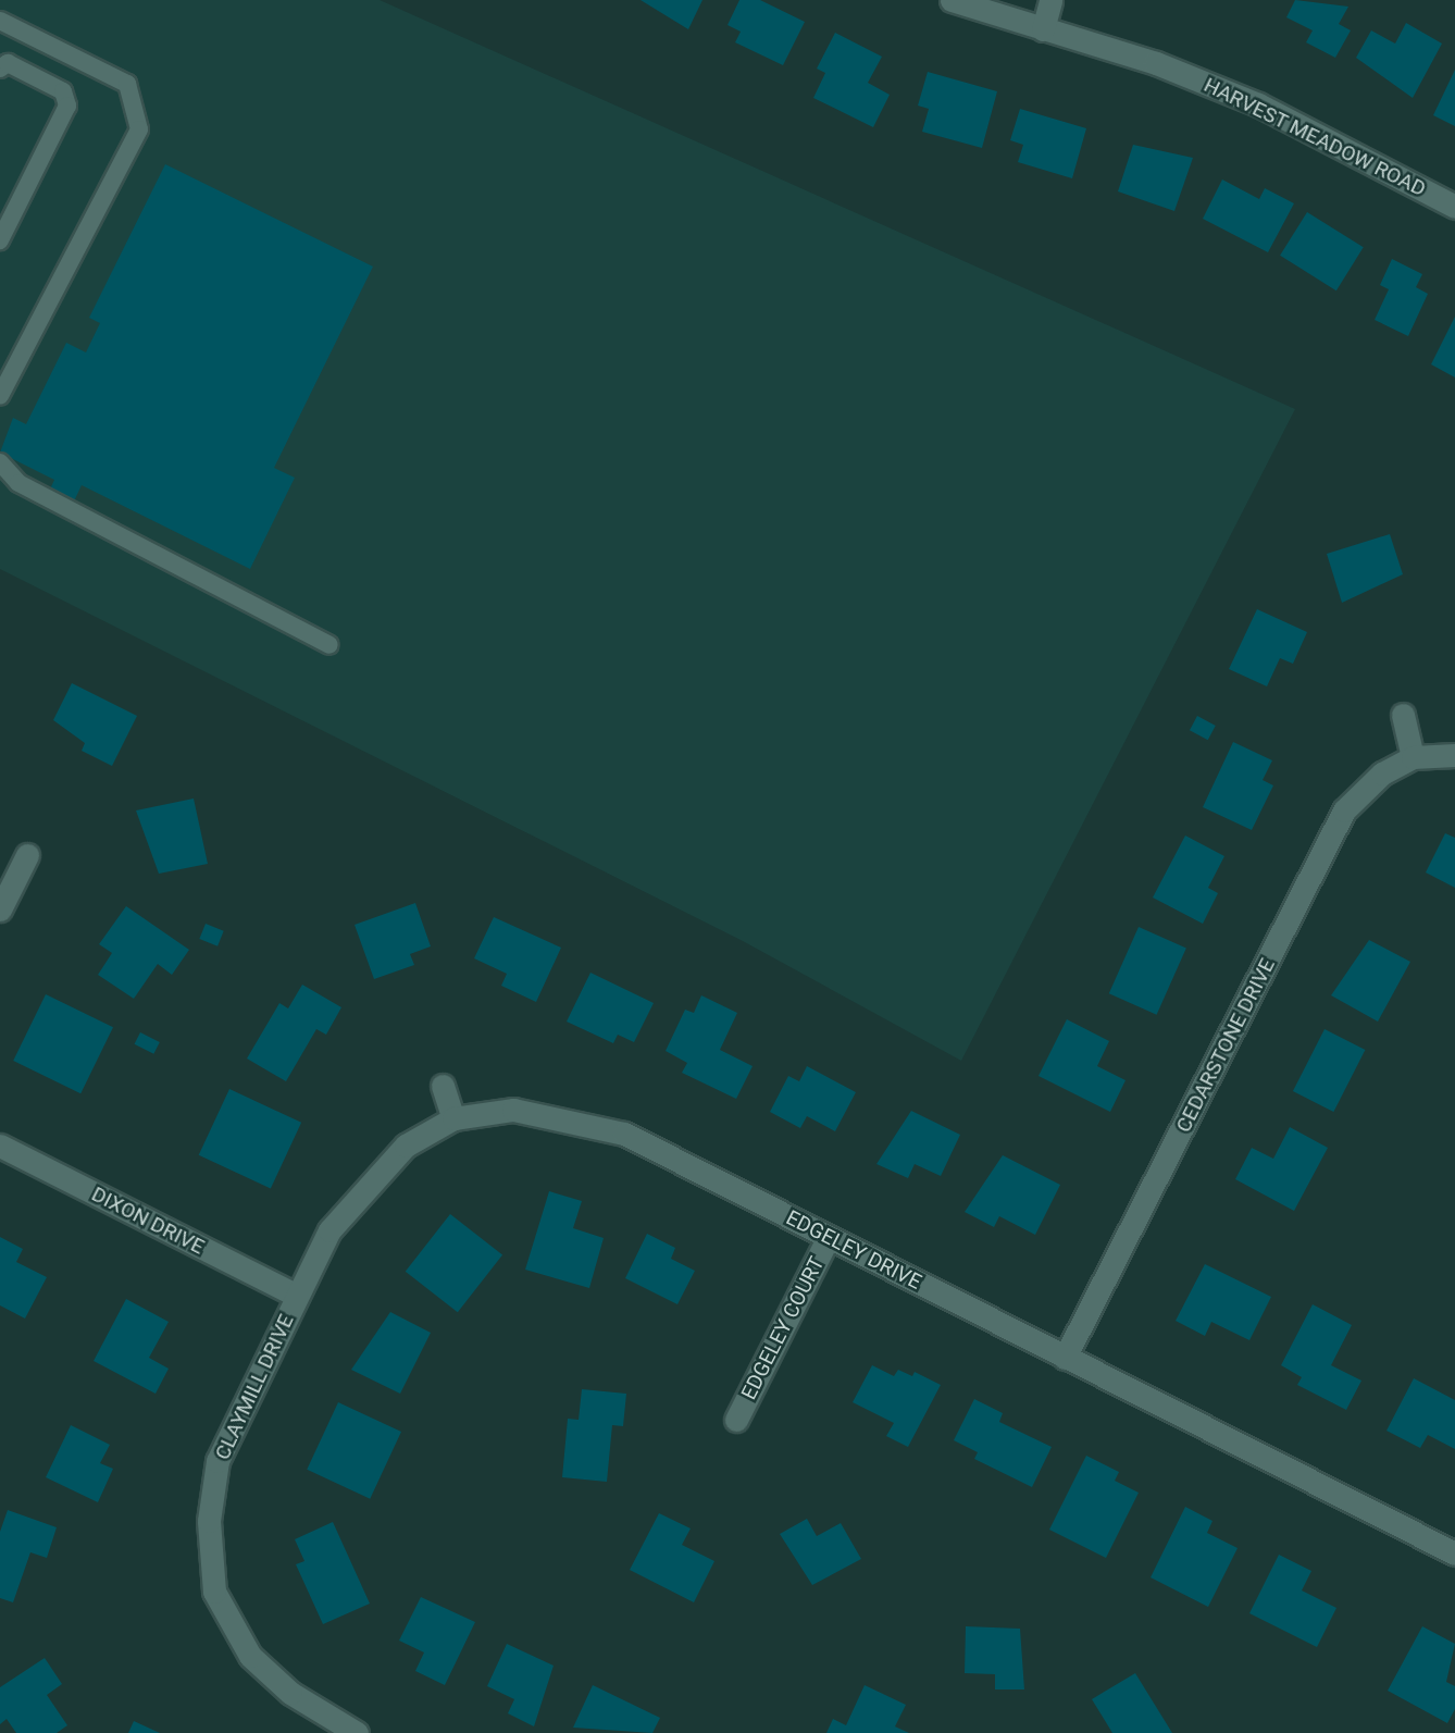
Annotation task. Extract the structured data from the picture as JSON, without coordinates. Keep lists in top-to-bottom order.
{
  "streets": {
    "street": [
      "HARVEST MEADOW ROAD",
      "CEDARSTONE DRIVE",
      "DIXON DRIVE",
      "EDGELEY DRIVE",
      "EDGELEY COURT",
      "CLAYMILL DRIVE"
    ]
  },
  "crossings": [
    ["CEDARSTONE DRIVE", "EDGELEY DRIVE"],
    ["DIXON DRIVE", "EDGELEY DRIVE"],
    ["DIXON DRIVE", "CLAYMILL DRIVE"],
    ["EDGELEY DRIVE", "EDGELEY COURT"],
    ["EDGELEY DRIVE", "CLAYMILL DRIVE"]
  ]
}
